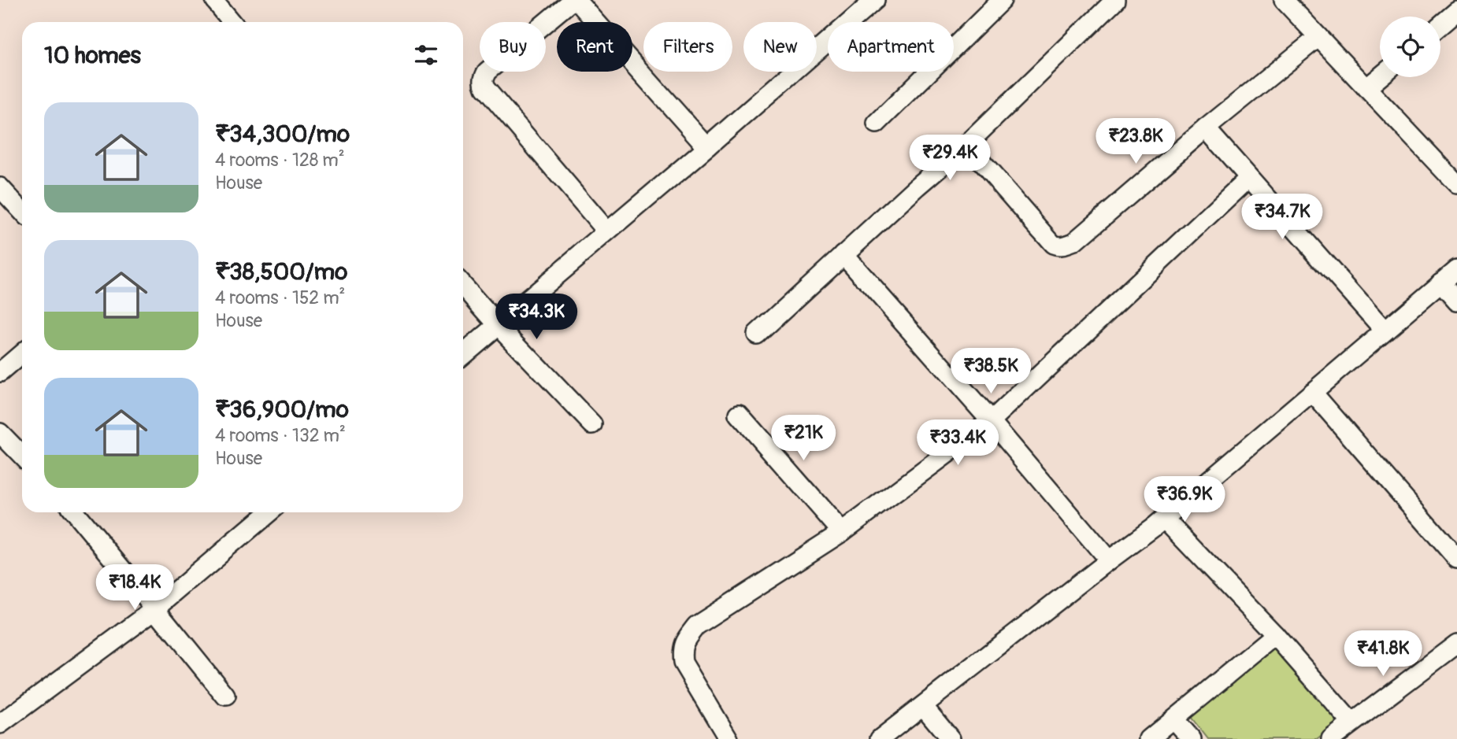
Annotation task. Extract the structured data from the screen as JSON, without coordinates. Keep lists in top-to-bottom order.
{
  "page": {
    "chip": [
      "Buy",
      "Rent",
      "Filters",
      "New",
      "Apartment"
    ],
    "heading": "10 homes",
    "list": [
      {
        "name": "₹34,300/mo",
        "note": "4 rooms · 128 m² · House"
      },
      {
        "name": "₹38,500/mo",
        "note": "4 rooms · 152 m² · House"
      },
      {
        "name": "₹36,900/mo",
        "note": "4 rooms · 132 m² · House"
      }
    ],
    "price": [
      "₹23.8K",
      "₹29.4K",
      "₹34.7K",
      "₹34.3K",
      "₹38.5K",
      "₹21K",
      "₹33.4K",
      "₹36.9K",
      "₹18.4K",
      "₹41.8K"
    ]
  }
}
